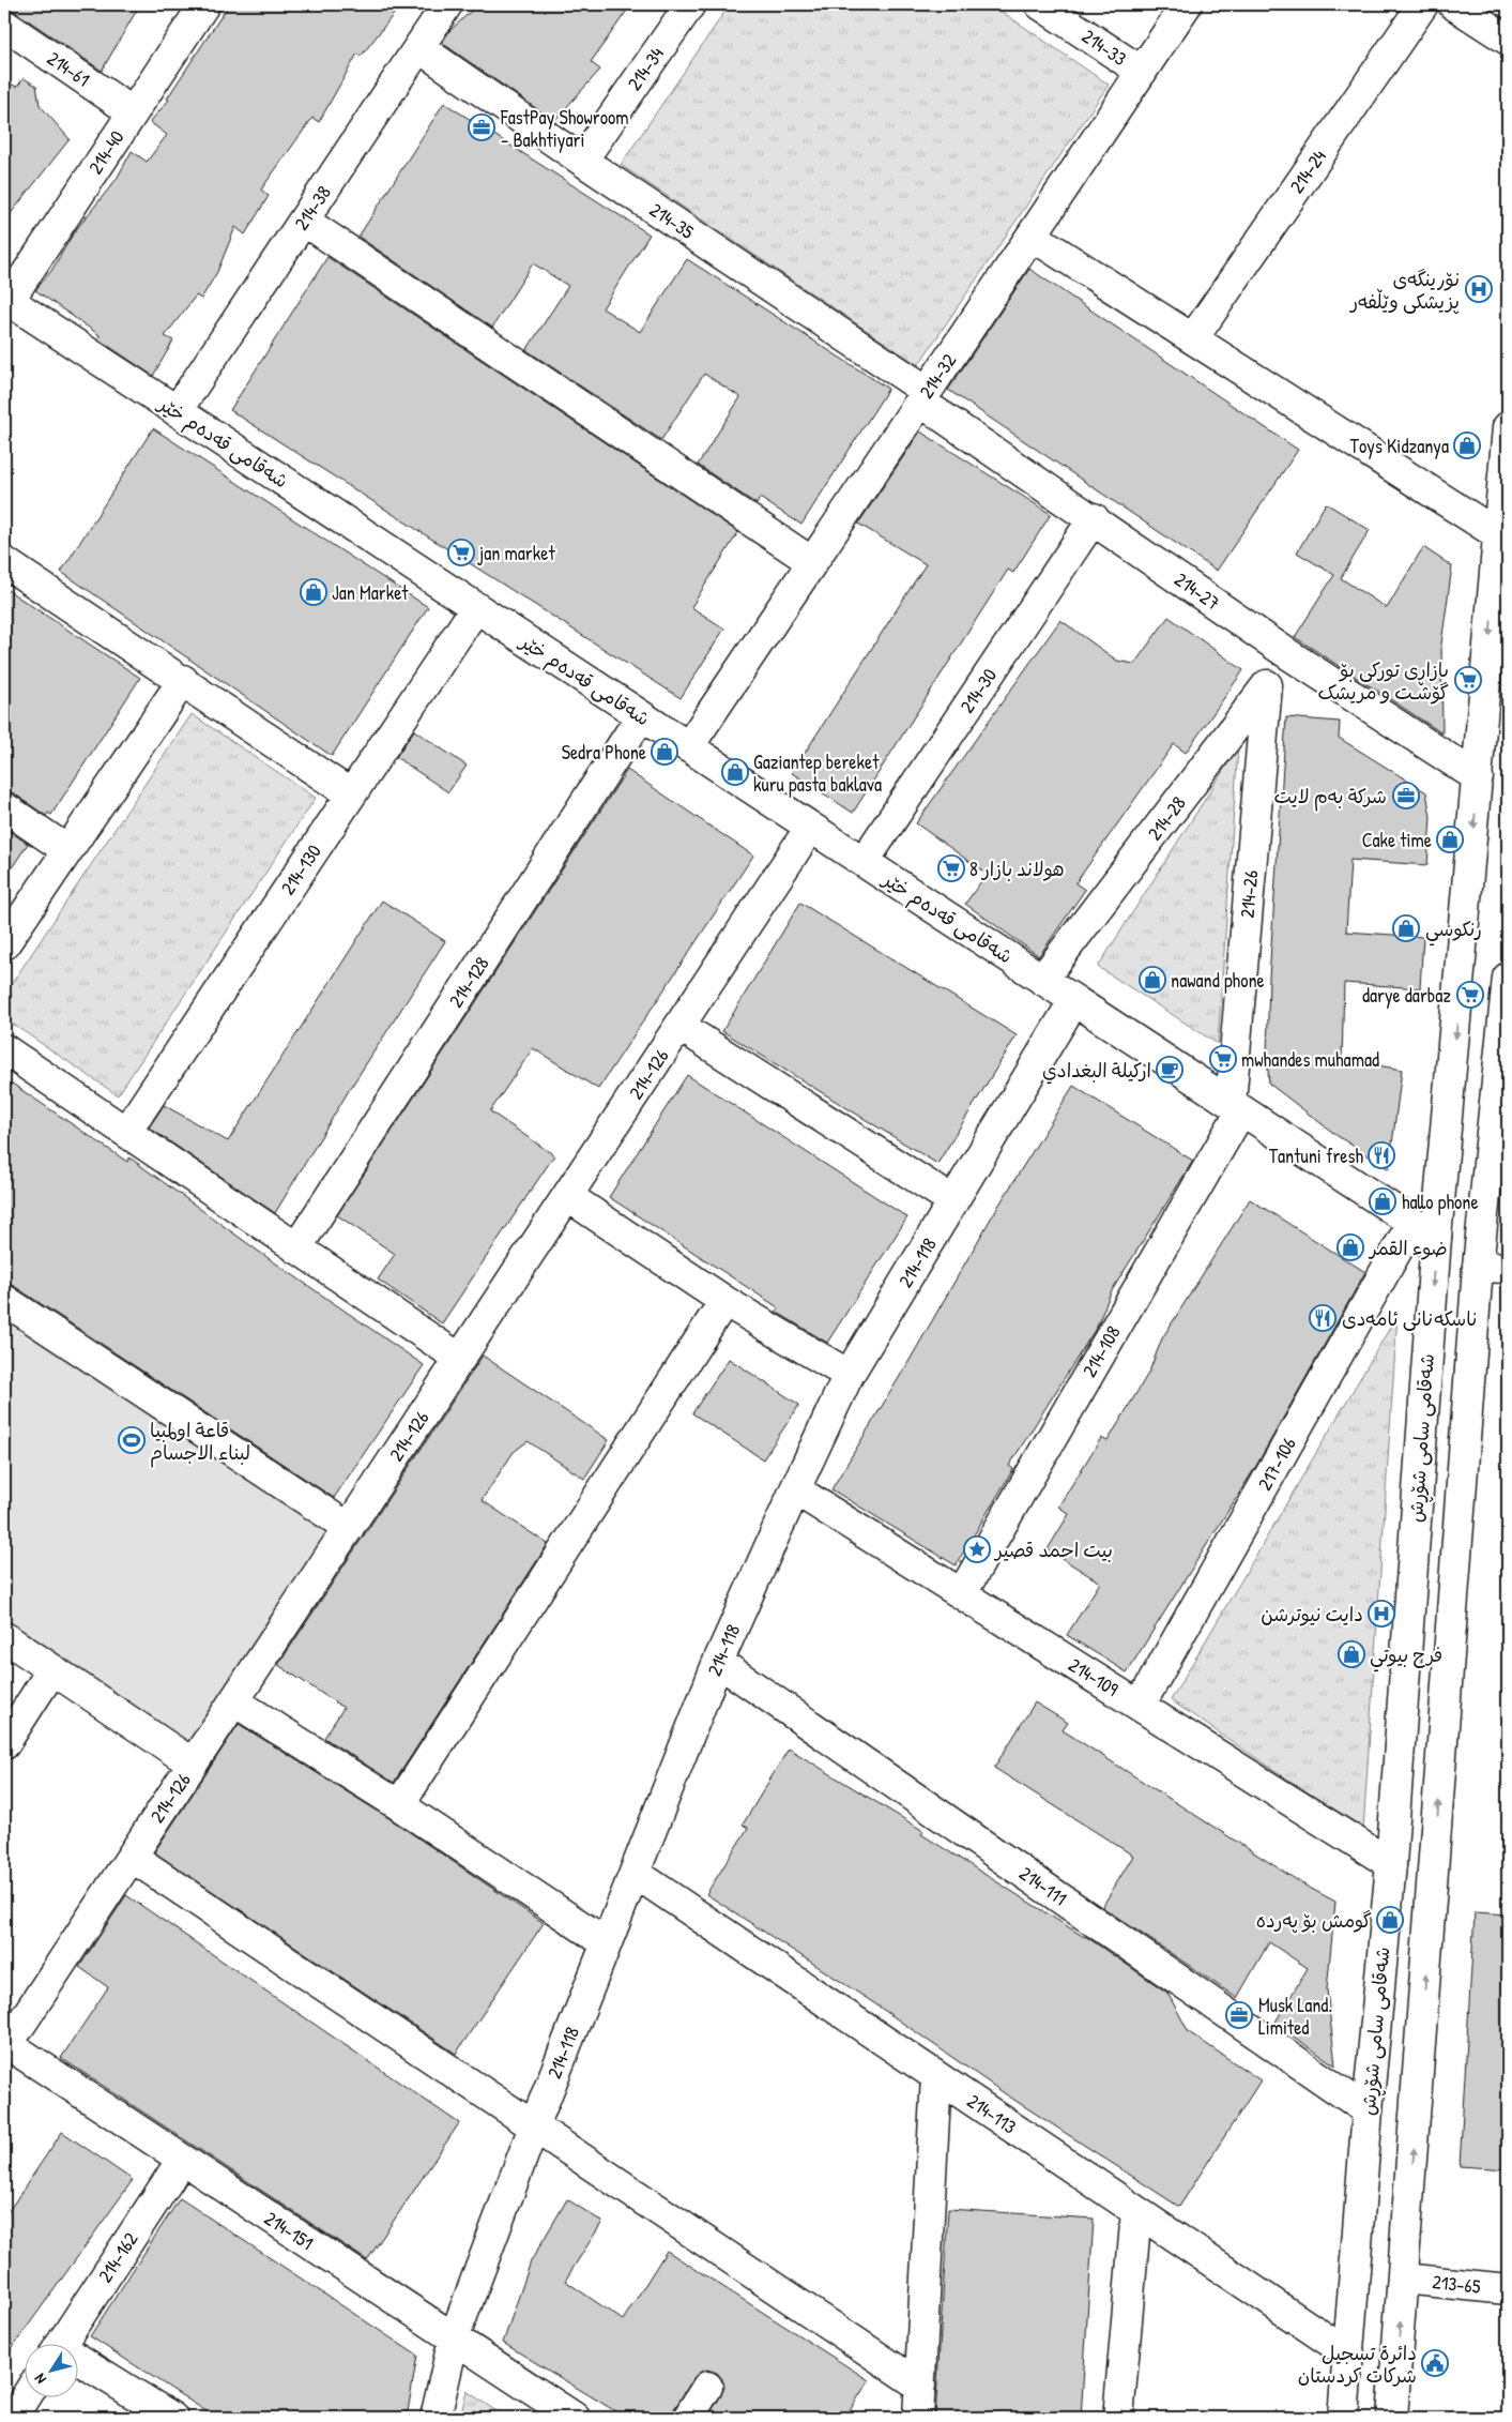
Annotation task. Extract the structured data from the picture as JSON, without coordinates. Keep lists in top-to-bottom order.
{
  "streets": {
    "street": [
      "214-33",
      "214-61",
      "214-34",
      "214-40",
      "214-24",
      "214-38",
      "214-35",
      "214-32",
      "شەقامی قەدەم خێر",
      "214-27",
      "214-30",
      "214-28",
      "214-130",
      "214-26",
      "214-128",
      "214-126",
      "214-118",
      "214-108",
      "شەقامی سامی شۆڕش",
      "217-106",
      "214-109",
      "214-111",
      "214-113",
      "214-151",
      "214-162",
      "213-65"
    ]
  },
  "crossings": [
    ["214-33", "214-32"],
    ["214-61", "214-40"],
    ["214-34", "214-35"],
    ["214-40", "شەقامی قەدەم خێر"],
    ["214-38", "214-35"],
    ["214-38", "شەقامی قەدەم خێر"],
    ["214-35", "214-32"],
    ["214-35", "214-27"],
    ["214-32", "شەقامی قەدەم خێر"],
    ["214-32", "214-27"],
    ["شەقامی قەدەم خێر", "214-30"],
    ["شەقامی قەدەم خێر", "214-28"],
    ["شەقامی قەدەم خێر", "214-130"],
    ["شەقامی قەدەم خێر", "214-26"],
    ["شەقامی قەدەم خێر", "214-128"],
    ["شەقامی قەدەم خێر", "214-126"],
    ["شەقامی قەدەم خێر", "214-118"],
    ["شەقامی قەدەم خێر", "214-108"],
    ["شەقامی قەدەم خێر", "شەقامی سامی شۆڕش"],
    ["شەقامی قەدەم خێر", "217-106"],
    ["214-27", "214-30"],
    ["214-27", "214-28"],
    ["214-27", "شەقامی سامی شۆڕش"],
    ["214-28", "214-26"],
    ["214-26", "214-108"],
    ["214-126", "214-151"],
    ["214-118", "214-109"],
    ["214-118", "214-111"],
    ["214-118", "214-113"],
    ["214-118", "214-151"],
    ["214-108", "214-109"],
    ["شەقامی سامی شۆڕش", "217-106"],
    ["شەقامی سامی شۆڕش", "214-109"],
    ["شەقامی سامی شۆڕش", "214-111"],
    ["شەقامی سامی شۆڕش", "214-113"],
    ["217-106", "214-109"],
    ["214-151", "214-162"]
  ],
  "places": {
    "office": ["FastPay Showroom - Bakhtiyari", "شرکة بەم لایت", "Musk Land. Limited"],
    "hospital": ["نۆرینگەی پزیشکی وێڵفەر", "دايت نيوترشن"],
    "shop": [
      "Toys Kidzanya",
      "Jan Market",
      "Sedra Phone",
      "Gaziantep bereket kuru pasta baklava",
      "Cake time",
      "رنكوسي",
      "nawand phone",
      "hallo phone",
      "ضوء القمر",
      "فرح بيوتي",
      "گومش بۆ پەردە"
    ],
    "supermarket": [
      "jan market",
      "بازاڕی تورکی بۆ گۆشـت و مریشک",
      "هولاند بازار 8",
      "darye darbaz",
      "mwhandes muhamad"
    ],
    "cafe": ["اركيلة البغدادي"],
    "restaurant": ["Tantuni fresh", "ناسکەنانی ئامەدی"],
    "sports": ["قاعة اولمبيا لبناء الاجسام"],
    "place": ["بيت احمد قصير"],
    "public building": ["دائرة تسجيل شركات كردستان"]
  },
  "north": "bottom left"
}
